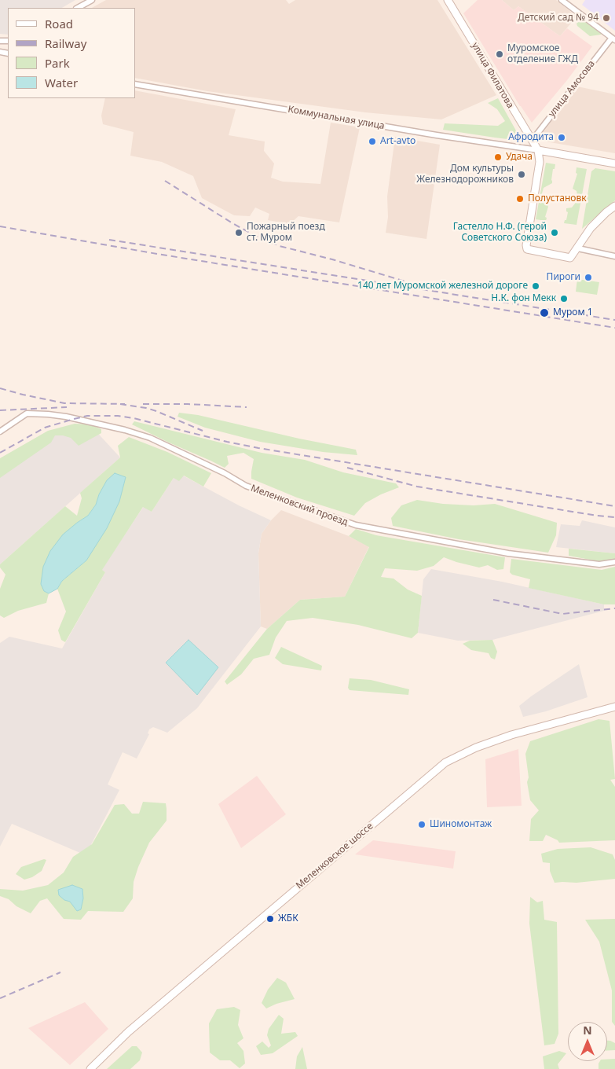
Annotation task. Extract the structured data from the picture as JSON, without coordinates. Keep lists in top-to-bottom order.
{
  "streets": {
    "main road": ["улица Филатова", "Меленковское шоссе"],
    "street": ["улица Амосова", "Коммунальная улица", "Меленковский проезд"]
  },
  "crossings": [
    ["улица Филатова", "улица Амосова"],
    ["улица Филатова", "Коммунальная улица"]
  ],
  "places": [
    "Детский сад № 94",
    "Муромское отделение ГЖД",
    "Афродита",
    "Art-avto",
    "Удача",
    "Дом культуры Железнодорожников",
    "Полустановк",
    "Пожарный поезд ст. Муром",
    "Гастелло Н.Ф. (герой Советского Союза)",
    "Пироги",
    "140 лет Муромской железной дороге",
    "Н.К. фон Мекк",
    "Муром 1",
    "Шиномонтаж",
    "ЖБК"
  ],
  "legend": [
    "Road",
    "Railway",
    "Park",
    "Water"
  ],
  "north": "top"
}
